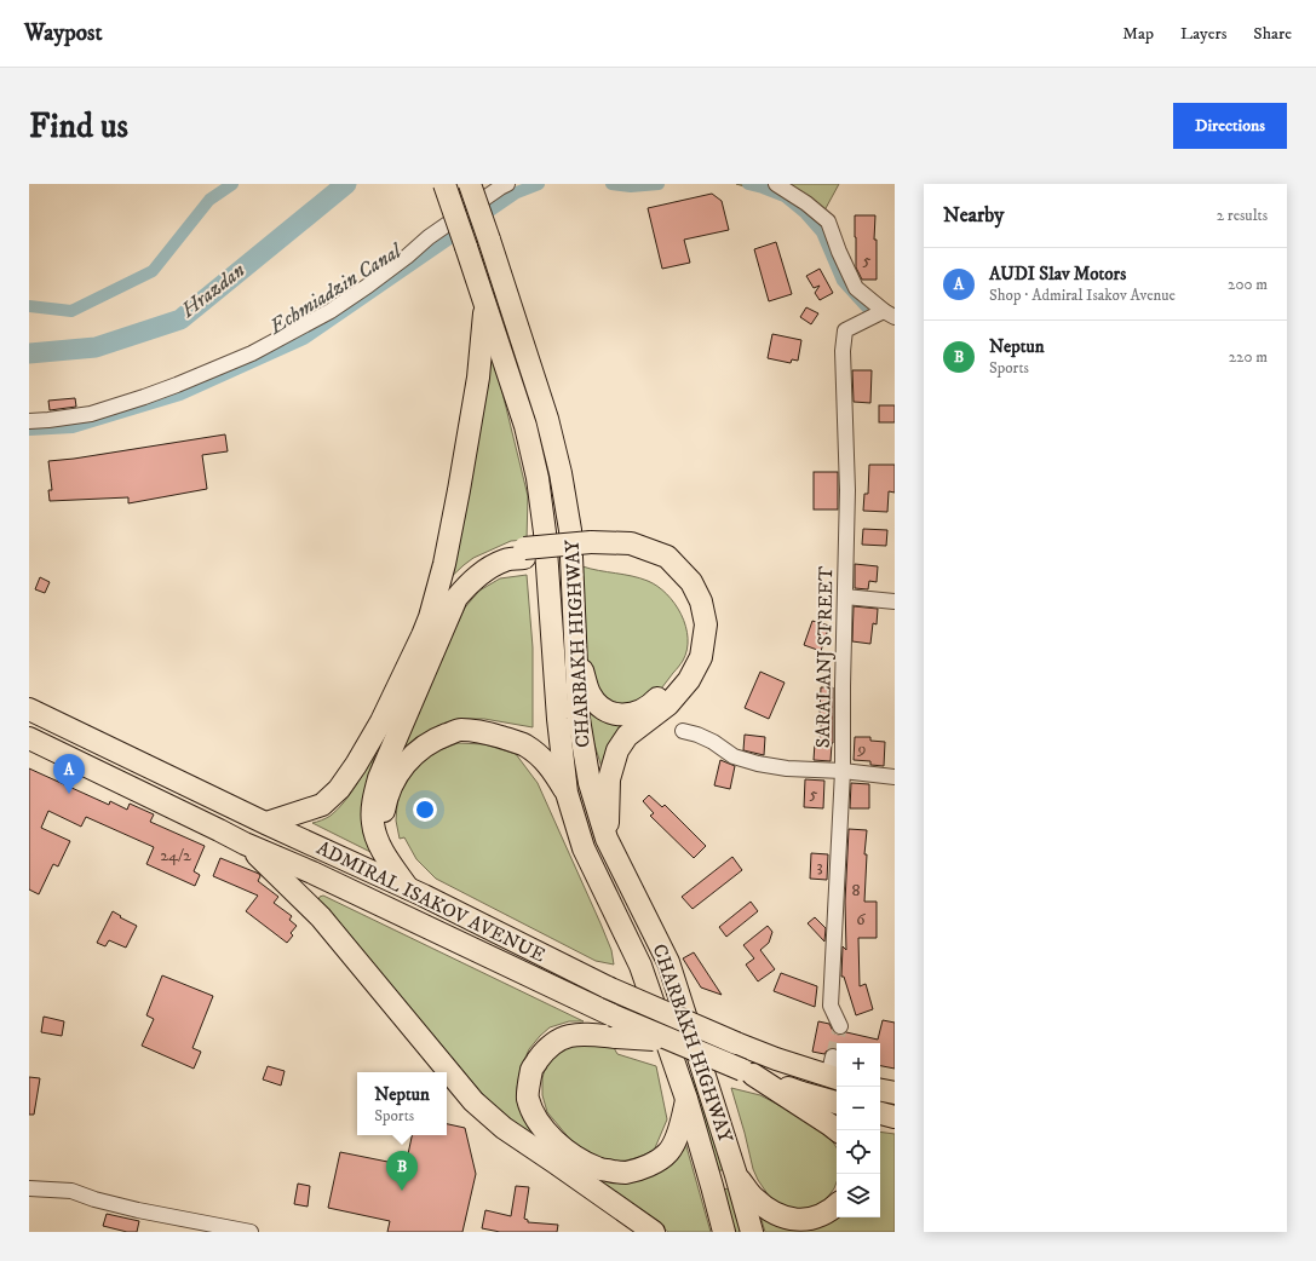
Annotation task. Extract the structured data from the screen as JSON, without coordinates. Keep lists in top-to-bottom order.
{
  "streets": {
    "highway": ["CHARBAKH HIGHWAY", "ADMIRAL ISAKOV AVENUE"],
    "street": ["SARALANJ STREET"]
  },
  "water": ["Echmiadzin Canal", "Hrazdan"],
  "house_numbers": [
    "5",
    "9",
    "5",
    "24/2",
    "3",
    "8",
    "6"
  ],
  "page": {
    "header": "Waypost",
    "nav": ["Map", "Layers", "Share"],
    "buttons": "Directions",
    "title": "Find us",
    "heading": ["Nearby", "2 results"],
    "list": [
      {
        "mark": "A",
        "name": "AUDI Slav Motors",
        "note": "Shop · Admiral Isakov Avenue",
        "value": "200 m"
      },
      {
        "mark": "B",
        "name": "Neptun",
        "note": "Sports",
        "value": "220 m"
      }
    ],
    "pins": ["A", "B"],
    "map_buttons": ["+", "−"],
    "popup": ["Neptun", "Sports"]
  }
}
